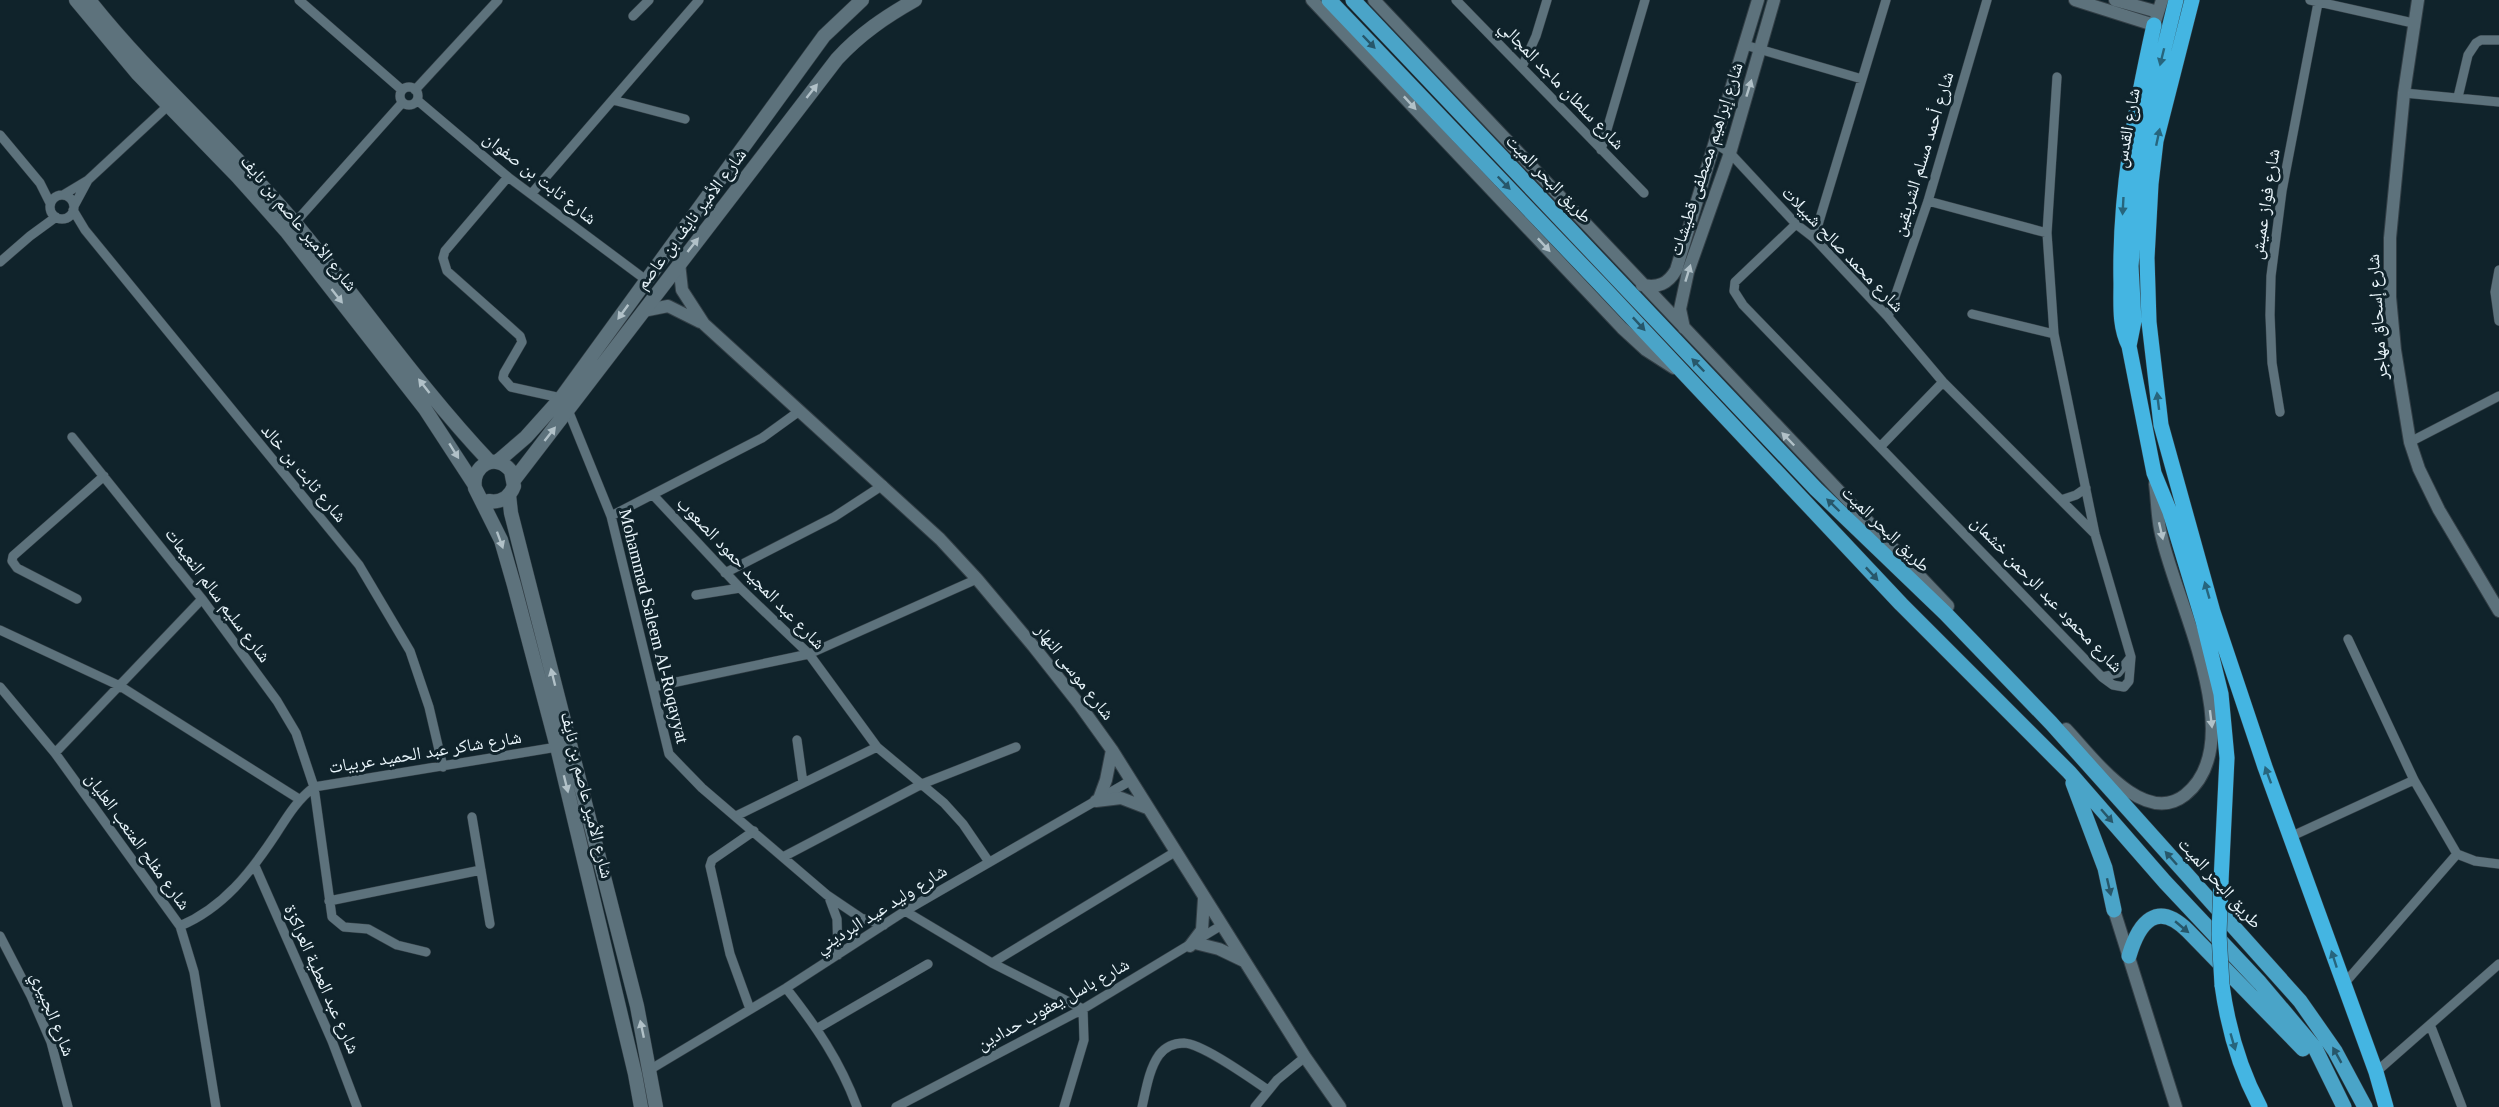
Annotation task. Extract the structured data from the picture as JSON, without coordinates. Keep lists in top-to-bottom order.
{
  "streets": {
    "highway": ["شارع القدس"],
    "main road": ["طريق البحر الميت", "شارع الأمير نايف بن عاصم", "شارع الأمير عاصم بن نايف"],
    "street": [
      "شارع سلطان ماجد المجالي",
      "شارع أحمد مسلم الشريقين",
      "شارع إبراهيم مصطفى قطيشات",
      "شارع ثابت بن صفوان",
      "شارع فواز عميش",
      "شارع محمد صالح شبيلات",
      "شارع إسحاق مهاجر",
      "شارع ثابت بن خالد",
      "شارع عبد المجيد حمود الصعوب",
      "شارع محمود عبد الرحمن خشمان",
      "شارع سليم سالم النعيمات",
      "Mohammad Saleem Al-Roqayyat",
      "شارع موسى النهار",
      "شارع شاكر عبد الحميد عربيات",
      "شارع مفلح المتعب العليان",
      "شارع وليد عيد البرديني",
      "شارع عبد العطية العراكزة",
      "شارع باسل يعقوب حدادين",
      "شارع الجبيري"
    ]
  },
  "crossings": [
    ["شارع أحمد مسلم الشريقين", "شارع محمد صالح شبيلات"],
    ["شارع إبراهيم مصطفى قطيشات", "طريق البحر الميت"],
    ["شارع إبراهيم مصطفى قطيشات", "شارع محمد صالح شبيلات"],
    ["شارع ثابت بن صفوان", "شارع الأمير نايف بن عاصم"],
    ["شارع الأمير نايف بن عاصم", "شارع الأمير عاصم بن نايف"],
    ["شارع الأمير نايف بن عاصم", "Mohammad Saleem Al-Roqayyat"],
    ["شارع الأمير نايف بن عاصم", "شارع موسى النهار"],
    ["شارع الأمير عاصم بن نايف", "شارع شاكر عبد الحميد عربيات"],
    ["شارع الأمير عاصم بن نايف", "شارع وليد عيد البرديني"],
    ["شارع محمد صالح شبيلات", "شارع محمود عبد الرحمن خشمان"],
    ["شارع ثابت بن خالد", "شارع شاكر عبد الحميد عربيات"],
    ["شارع عبد المجيد حمود الصعوب", "شارع وليد عيد البرديني"],
    ["شارع سليم سالم النعيمات", "شارع شاكر عبد الحميد عربيات"],
    ["Mohammad Saleem Al-Roqayyat", "شارع وليد عيد البرديني"],
    ["شارع موسى النهار", "شارع وليد عيد البرديني"],
    ["شارع موسى النهار", "شارع باسل يعقوب حدادين"],
    ["شارع شاكر عبد الحميد عربيات", "شارع مفلح المتعب العليان"],
    ["شارع شاكر عبد الحميد عربيات", "شارع عبد العطية العراكزة"]
  ]
}
